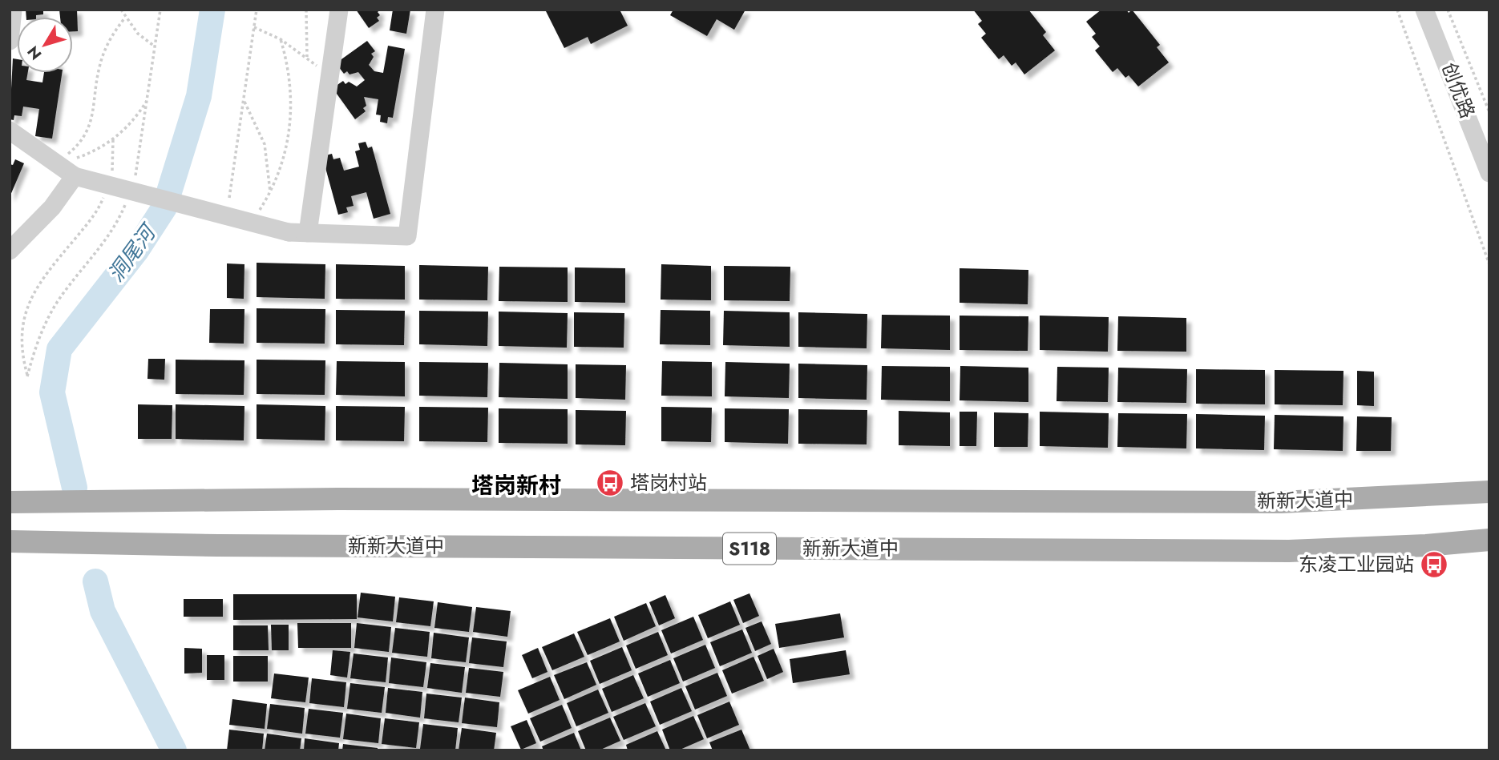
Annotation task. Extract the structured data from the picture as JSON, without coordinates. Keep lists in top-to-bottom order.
{
  "streets": {
    "main road": ["新新大道中", "S118"],
    "street": ["创优路"]
  },
  "districts": ["塔岗新村"],
  "water": ["洞尾河"],
  "places": {
    "bus stop": ["塔岗村站", "东凌工业园站"]
  },
  "north": "bottom left"
}
